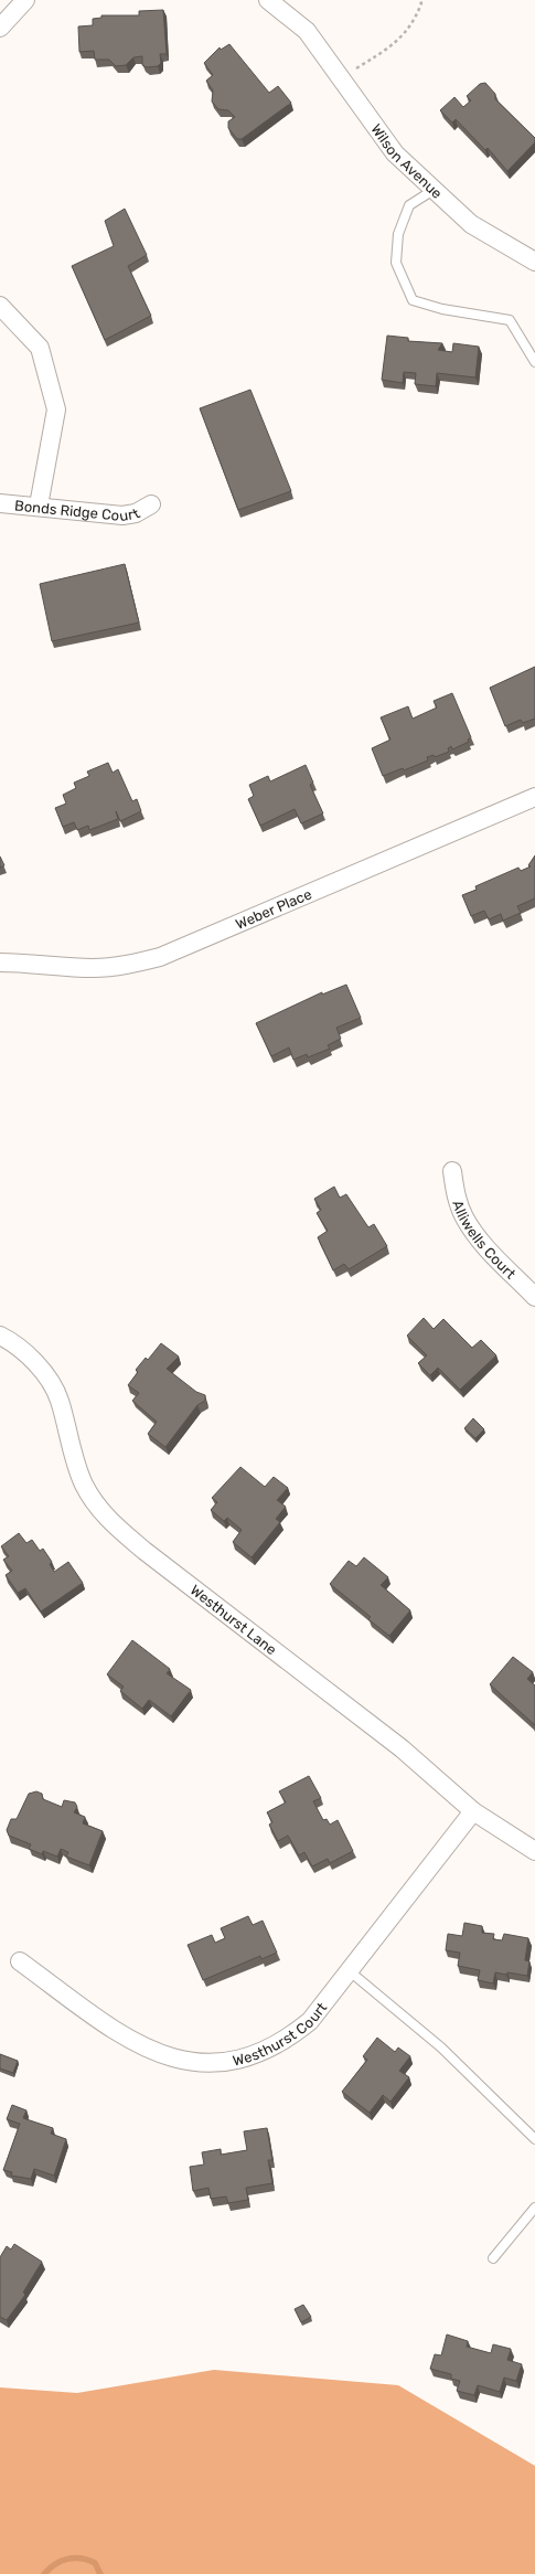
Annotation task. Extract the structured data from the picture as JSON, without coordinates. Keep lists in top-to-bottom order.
{
  "streets": {
    "street": [
      "Wilson Avenue",
      "Bonds Ridge Court",
      "Weber Place",
      "Alliwells Court",
      "Westhurst Lane",
      "Westhurst Court"
    ]
  },
  "crossings": [
    ["Westhurst Lane", "Westhurst Court"]
  ]
}
